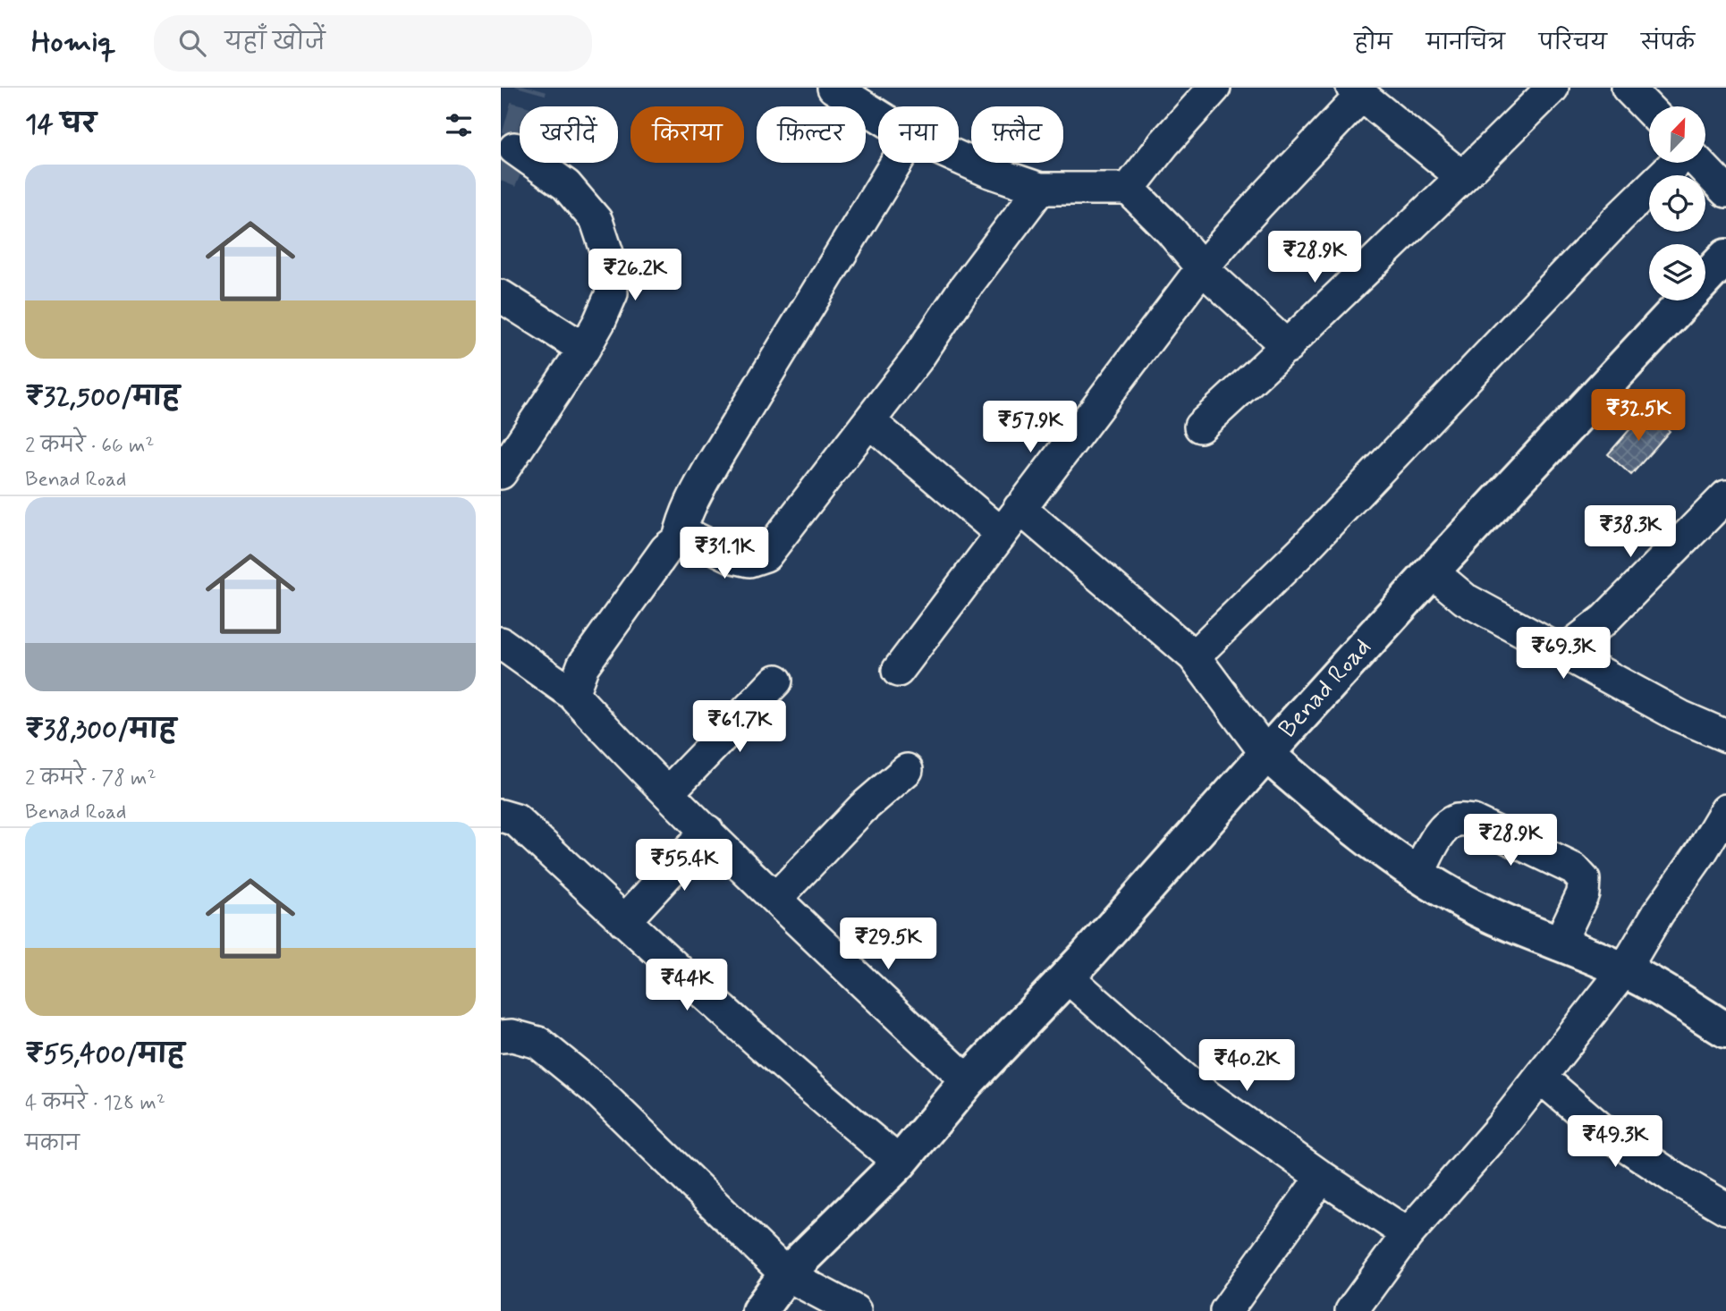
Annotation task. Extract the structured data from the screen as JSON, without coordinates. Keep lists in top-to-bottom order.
{
  "streets": {
    "main road": ["Benad Road"]
  },
  "north": "top right",
  "page": {
    "header": "Homiq",
    "search": "यहाँ खोजें",
    "nav": [
      "होम",
      "मानचित्र",
      "परिचय",
      "संपर्क"
    ],
    "heading": "14 घर",
    "chip": [
      "खरीदें",
      "किराया",
      "फ़िल्टर",
      "नया",
      "फ़्लैट"
    ],
    "list": [
      {
        "name": "₹32,500/माह",
        "note": "2 कमरे · 66 m² · Benad Road"
      },
      {
        "name": "₹38,300/माह",
        "note": "2 कमरे · 78 m² · Benad Road"
      },
      {
        "name": "₹55,400/माह",
        "note": "4 कमरे · 128 m² · मकान"
      }
    ],
    "price": [
      "₹28.9K",
      "₹26.2K",
      "₹32.5K",
      "₹57.9K",
      "₹38.3K",
      "₹31.1K",
      "₹69.3K",
      "₹61.7K",
      "₹28.9K",
      "₹55.4K",
      "₹29.5K",
      "₹44K",
      "₹40.2K",
      "₹49.3K"
    ]
  }
}
